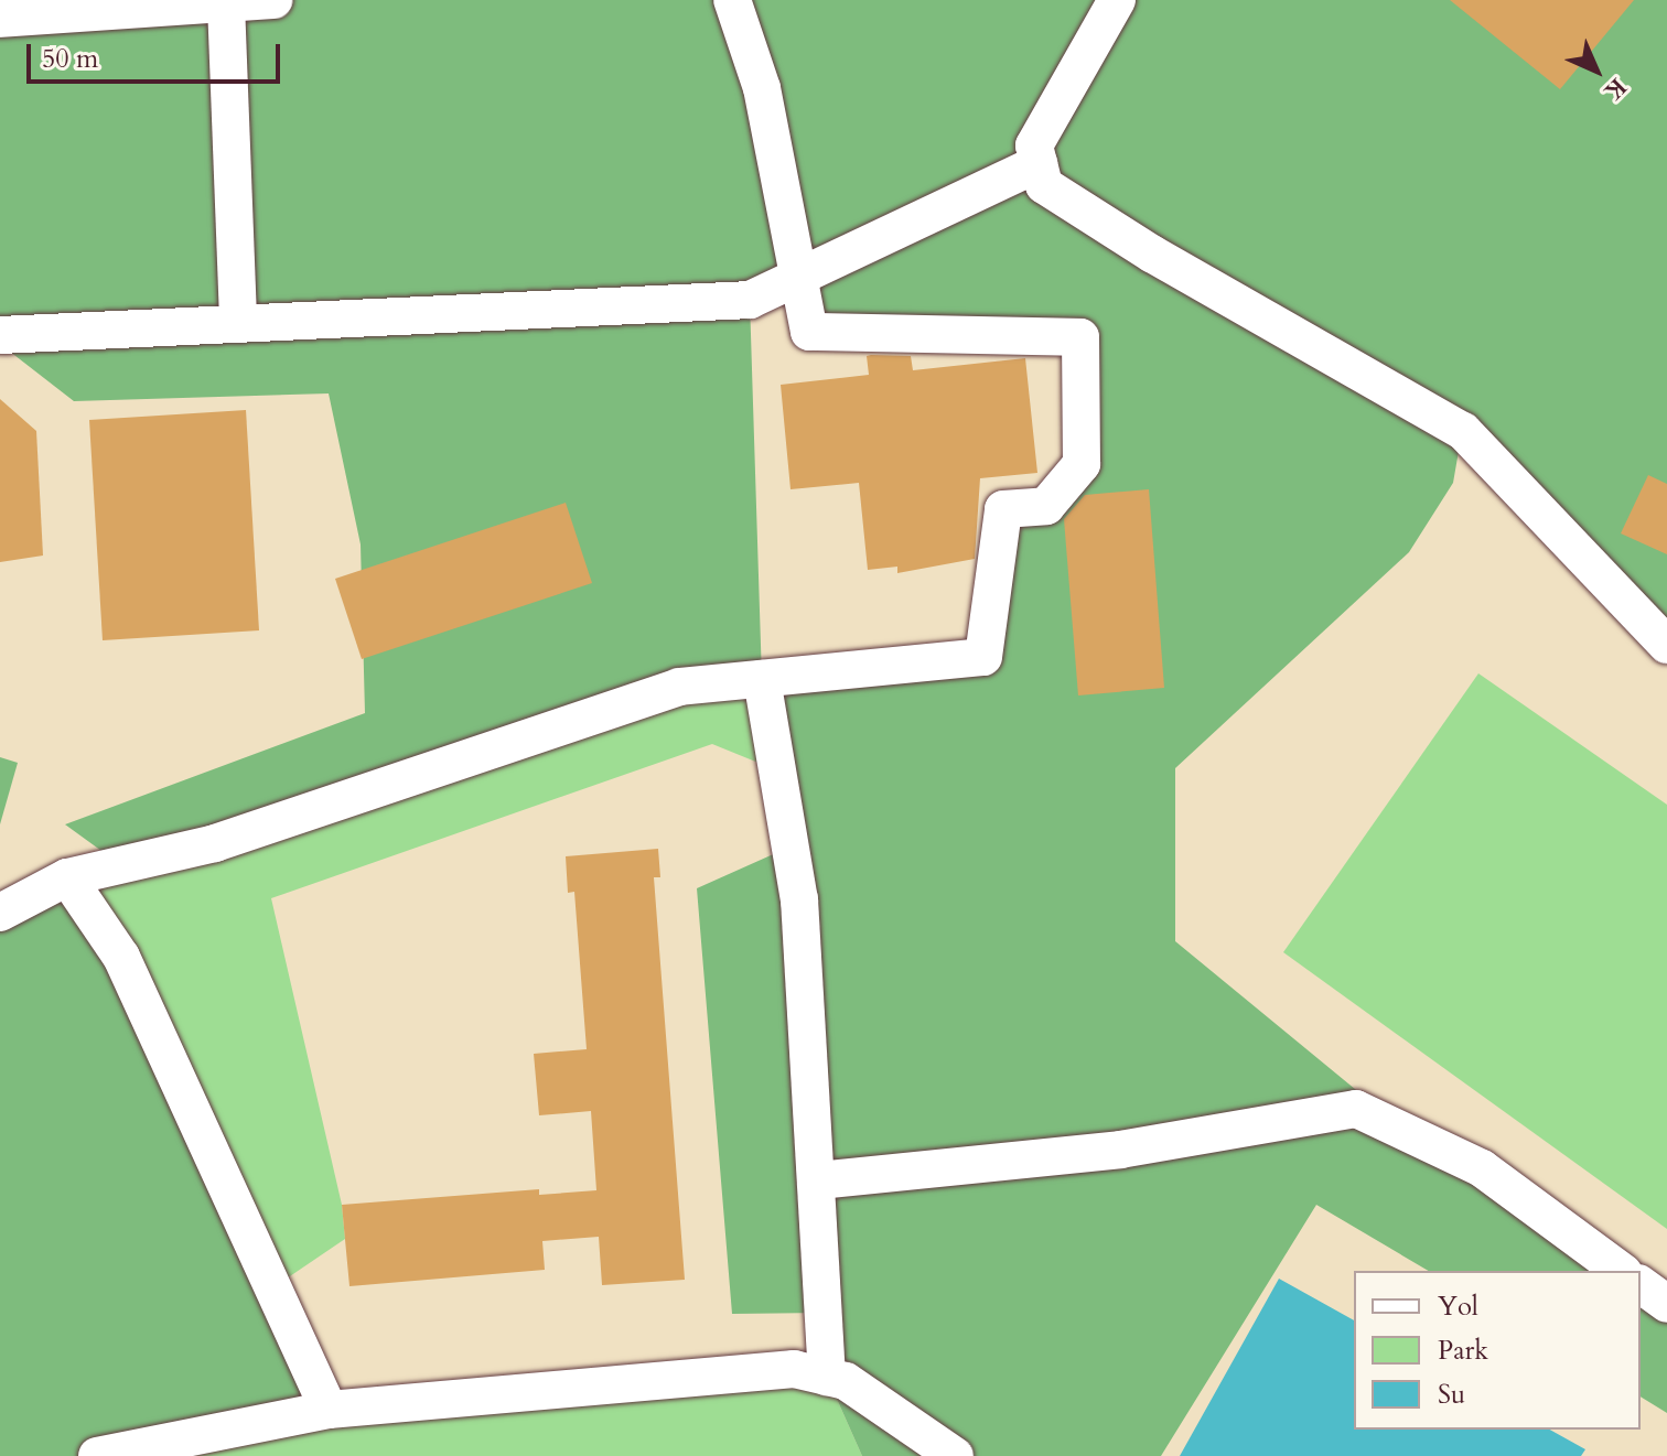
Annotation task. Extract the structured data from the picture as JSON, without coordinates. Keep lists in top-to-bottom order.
{
  "legend": ["Yol", "Park", "Su"],
  "scale_bar": "50 m",
  "north": "bottom right"
}
